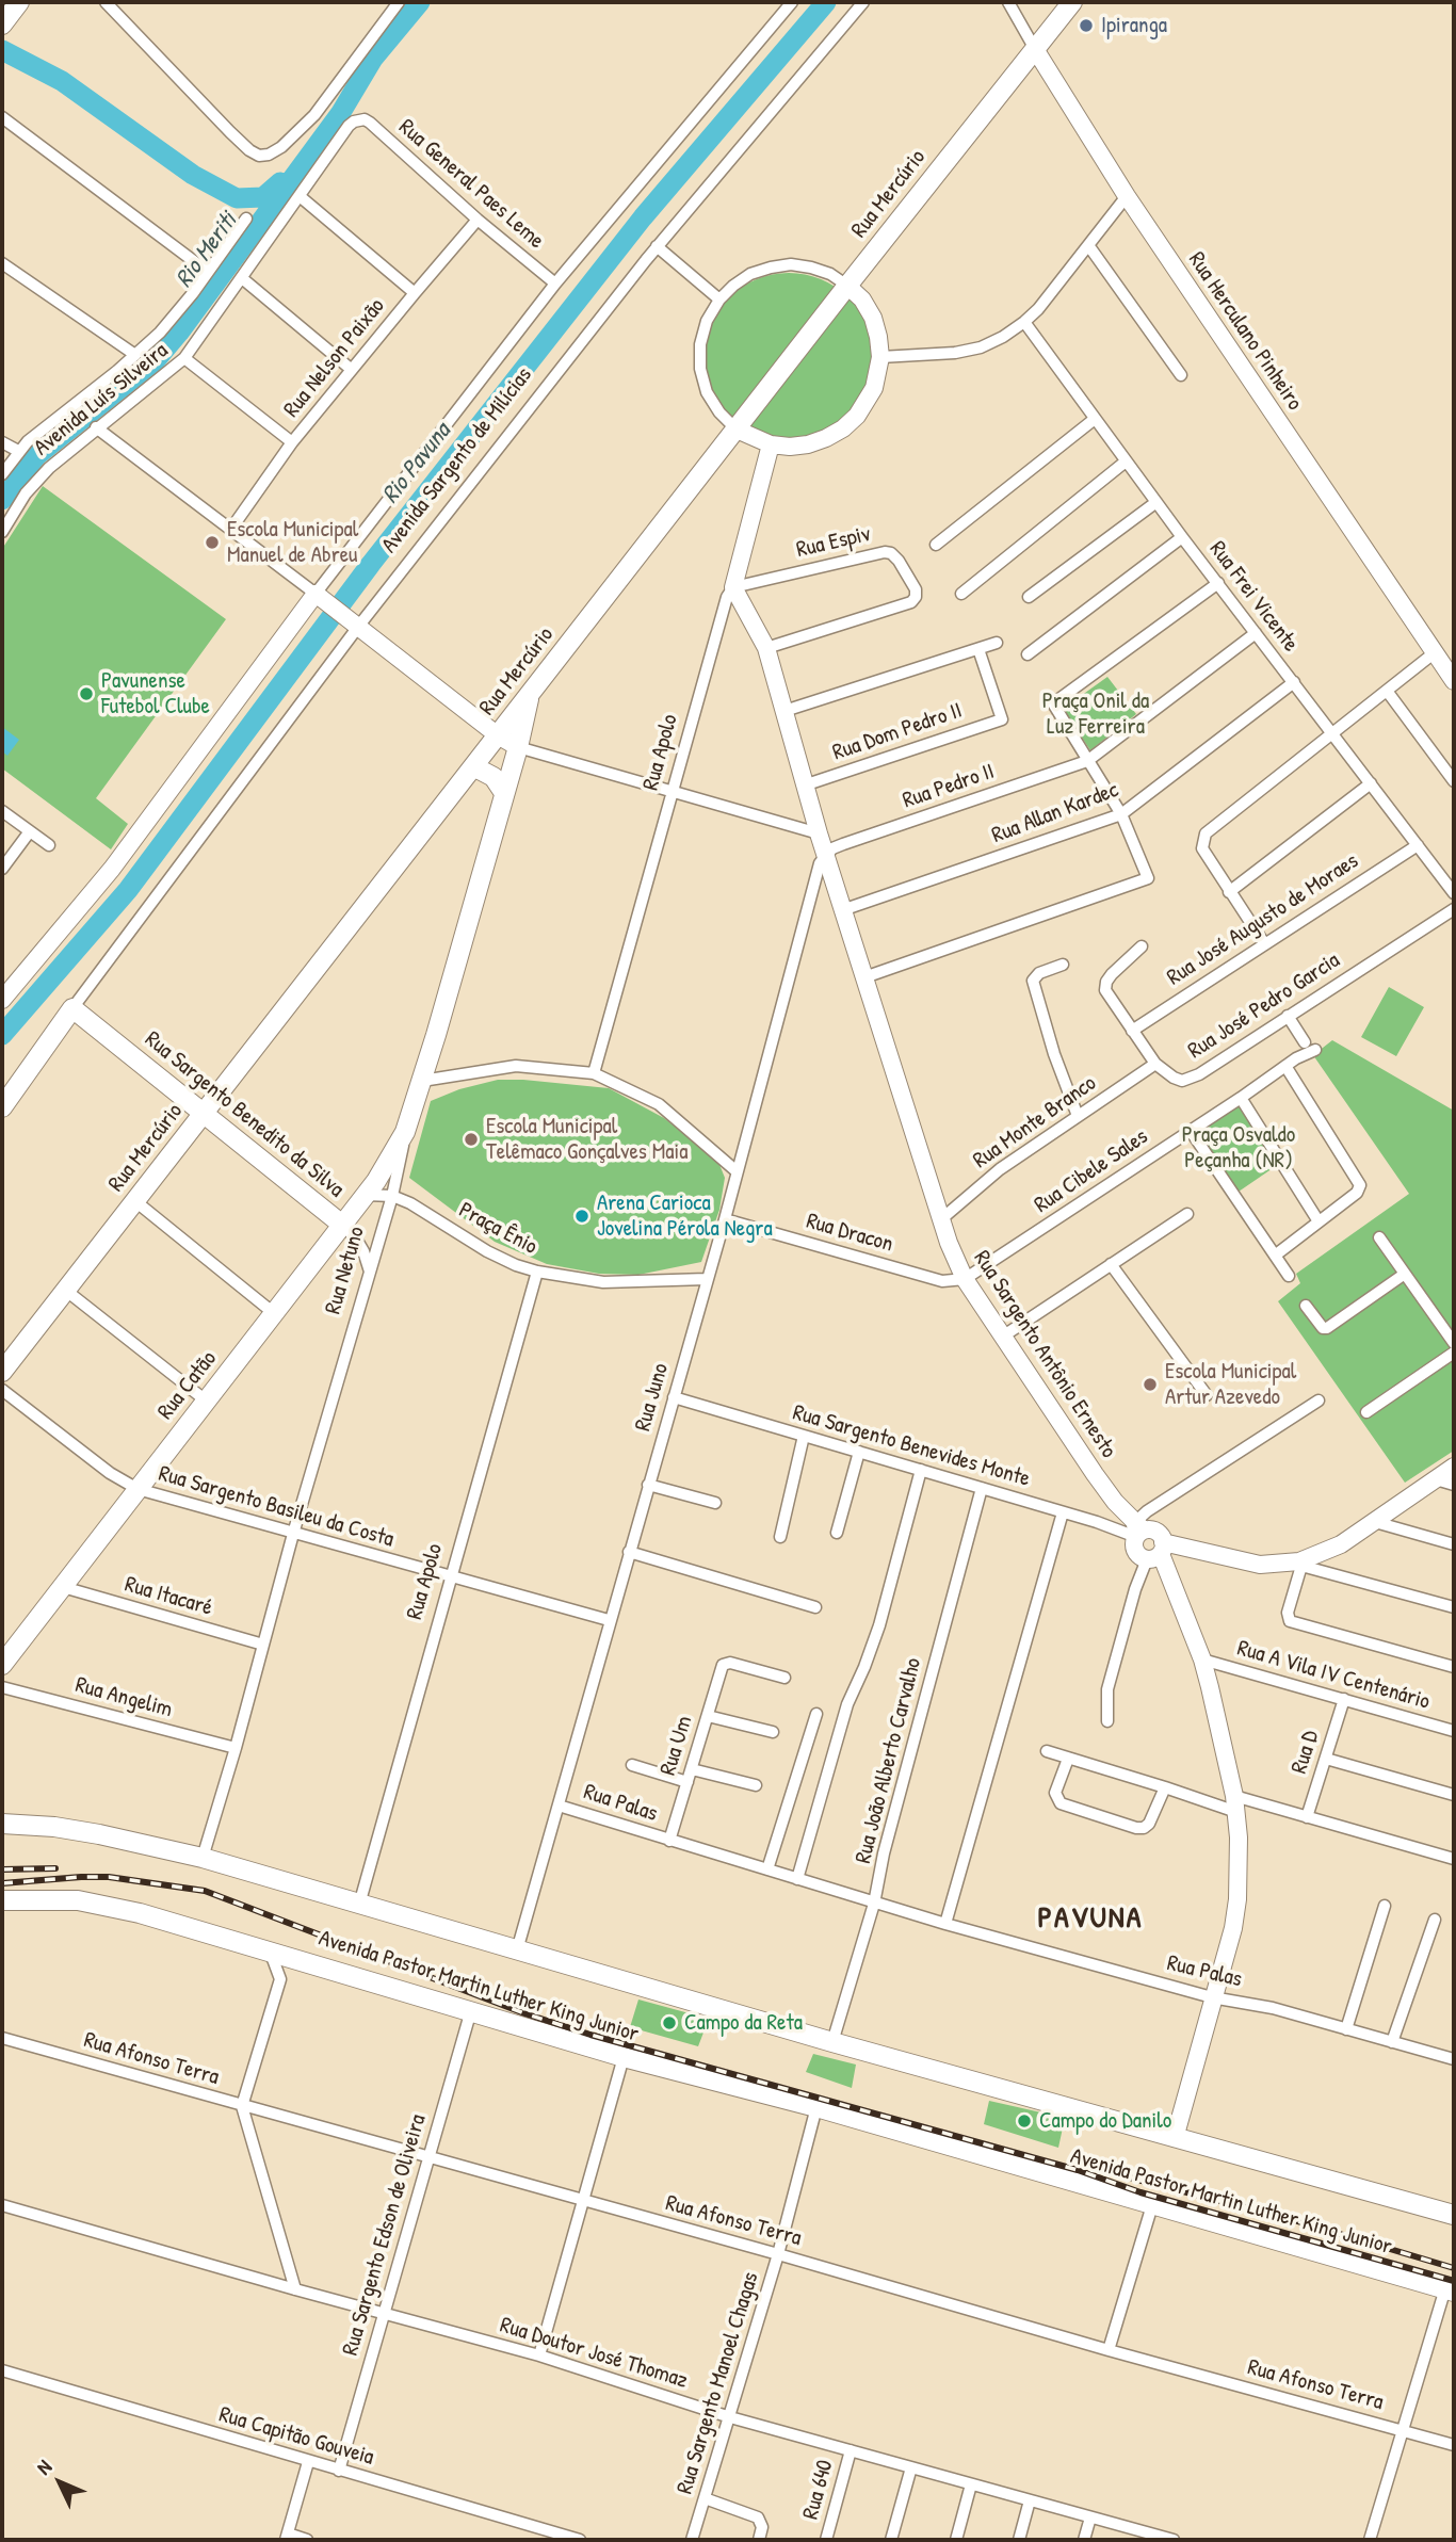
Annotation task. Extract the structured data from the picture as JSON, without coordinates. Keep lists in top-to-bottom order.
{
  "streets": {
    "main road": [
      "Rua Mercúrio",
      "Avenida Sargento de Milícias",
      "Rua Sargento Benedito da Silva",
      "Rua Netuno",
      "Rua Catão",
      "Avenida Pastor Martin Luther King Junior"
    ],
    "street": [
      "Rua General Paes Leme",
      "Rua Herculano Pinheiro",
      "Rua Nelson Paixão",
      "Avenida Luís Silveira",
      "Rua Espiv",
      "Rua Frei Vicente",
      "Rua Dom Pedro II",
      "Rua Apolo",
      "Rua Pedro II",
      "Rua Allan Kardec",
      "Rua José Augusto de Moraes",
      "Rua José Pedro Garcia",
      "Rua Monte Branco",
      "Rua Cibele Sales",
      "Praça Ênio",
      "Rua Dracon",
      "Rua Sargento Antônio Ernesto",
      "Rua Juno",
      "Rua Sargento Benevides Monte",
      "Rua Sargento Basileu da Costa",
      "Rua Itacaré",
      "Rua A Vila IV Centenário",
      "Rua Angelim",
      "Rua Um",
      "Rua D",
      "Rua João Alberto Carvalho",
      "Rua Palas",
      "Rua Afonso Terra",
      "Rua Sargento Edson de Oliveira",
      "Rua Doutor José Thomaz",
      "Rua Sargento Manoel Chagas",
      "Rua Capitão Gouveia",
      "Rua 640"
    ]
  },
  "crossings": [
    ["Rua General Paes Leme", "Rua Nelson Paixão"],
    ["Rua General Paes Leme", "Avenida Luís Silveira"],
    ["Rua General Paes Leme", "Avenida Sargento de Milícias"],
    ["Rua Mercúrio", "Rua Herculano Pinheiro"],
    ["Rua Mercúrio", "Rua Sargento Benedito da Silva"],
    ["Rua Mercúrio", "Rua Netuno"],
    ["Avenida Sargento de Milícias", "Rua Sargento Benedito da Silva"],
    ["Rua Espiv", "Rua Apolo"],
    ["Rua Espiv", "Rua Sargento Antônio Ernesto"],
    ["Rua Frei Vicente", "Rua Allan Kardec"],
    ["Rua Frei Vicente", "Rua José Augusto de Moraes"],
    ["Rua Dom Pedro II", "Rua Sargento Antônio Ernesto"],
    ["Rua Apolo", "Praça Ênio"],
    ["Rua Apolo", "Rua Sargento Antônio Ernesto"],
    ["Rua Apolo", "Rua Sargento Basileu da Costa"],
    ["Rua Apolo", "Avenida Pastor Martin Luther King Junior"],
    ["Rua Pedro II", "Rua Sargento Antônio Ernesto"],
    ["Rua Pedro II", "Rua Juno"],
    ["Rua Allan Kardec", "Rua Sargento Antônio Ernesto"],
    ["Rua José Augusto de Moraes", "Rua José Pedro Garcia"],
    ["Rua José Pedro Garcia", "Rua Monte Branco"],
    ["Rua Sargento Benedito da Silva", "Rua Netuno"],
    ["Rua Sargento Benedito da Silva", "Rua Catão"],
    ["Rua Monte Branco", "Rua Sargento Antônio Ernesto"],
    ["Rua Cibele Sales", "Rua Dracon"],
    ["Rua Cibele Sales", "Rua Sargento Antônio Ernesto"],
    ["Praça Ênio", "Rua Netuno"],
    ["Praça Ênio", "Rua Catão"],
    ["Praça Ênio", "Rua Juno"],
    ["Rua Dracon", "Rua Sargento Antônio Ernesto"],
    ["Rua Dracon", "Rua Juno"],
    ["Rua Netuno", "Rua Catão"],
    ["Rua Netuno", "Rua Sargento Basileu da Costa"],
    ["Rua Netuno", "Rua Itacaré"],
    ["Rua Netuno", "Rua Angelim"],
    ["Rua Netuno", "Avenida Pastor Martin Luther King Junior"],
    ["Rua Sargento Antônio Ernesto", "Rua Juno"],
    ["Rua Sargento Antônio Ernesto", "Rua Sargento Benevides Monte"],
    ["Rua Catão", "Rua Sargento Basileu da Costa"],
    ["Rua Catão", "Rua Itacaré"],
    ["Rua Juno", "Rua Sargento Benevides Monte"],
    ["Rua Juno", "Rua Sargento Basileu da Costa"],
    ["Rua Juno", "Rua Palas"],
    ["Rua Juno", "Avenida Pastor Martin Luther King Junior"],
    ["Rua Sargento Benevides Monte", "Rua João Alberto Carvalho"],
    ["Rua A Vila IV Centenário", "Rua D"],
    ["Rua Um", "Rua Palas"],
    ["Rua João Alberto Carvalho", "Rua Palas"],
    ["Rua João Alberto Carvalho", "Avenida Pastor Martin Luther King Junior"],
    ["Avenida Pastor Martin Luther King Junior", "Rua Sargento Edson de Oliveira"],
    ["Avenida Pastor Martin Luther King Junior", "Rua Sargento Manoel Chagas"],
    ["Rua Afonso Terra", "Rua Sargento Edson de Oliveira"],
    ["Rua Afonso Terra", "Rua Sargento Manoel Chagas"],
    ["Rua Sargento Edson de Oliveira", "Rua Doutor José Thomaz"],
    ["Rua Sargento Edson de Oliveira", "Rua Capitão Gouveia"],
    ["Rua Doutor José Thomaz", "Rua Sargento Manoel Chagas"],
    ["Rua Doutor José Thomaz", "Rua 640"]
  ],
  "districts": ["PAVUNA"],
  "water": ["Rio Meriti", "Rio Pavuna"],
  "parks": ["Praça Onil da Luz Ferreira", "Praça Osvaldo Peçanha (NR)"],
  "places": [
    "Ipiranga",
    "Escola Municipal Manuel de Abreu",
    "Pavunense Futebol Clube",
    "Escola Municipal Telêmaco Gonçalves Maia",
    "Arena Carioca Jovelina Pérola Negra",
    "Escola Municipal Artur Azevedo",
    "Campo da Reta",
    "Campo do Danilo"
  ],
  "north": "top left"
}
